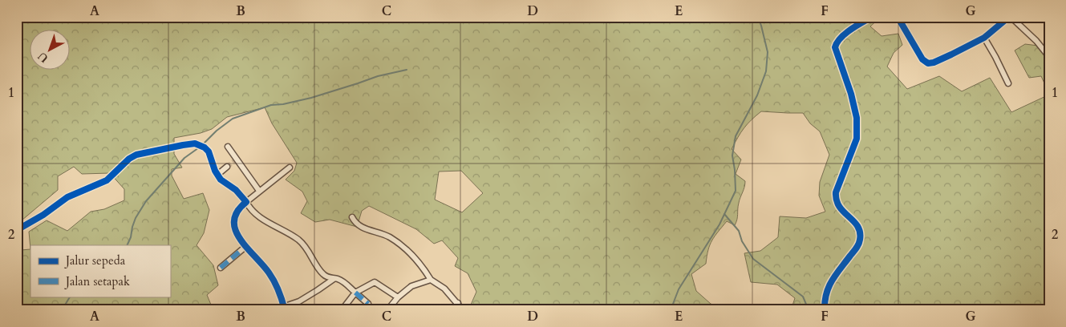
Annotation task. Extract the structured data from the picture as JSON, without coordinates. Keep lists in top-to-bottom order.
{
  "legend": ["Jalur sepeda", "Jalan setapak"],
  "north": "bottom left",
  "grid": {
    "columns": [
      "A",
      "B",
      "C",
      "D",
      "E",
      "F",
      "G"
    ],
    "rows": ["1", "2"]
  }
}
